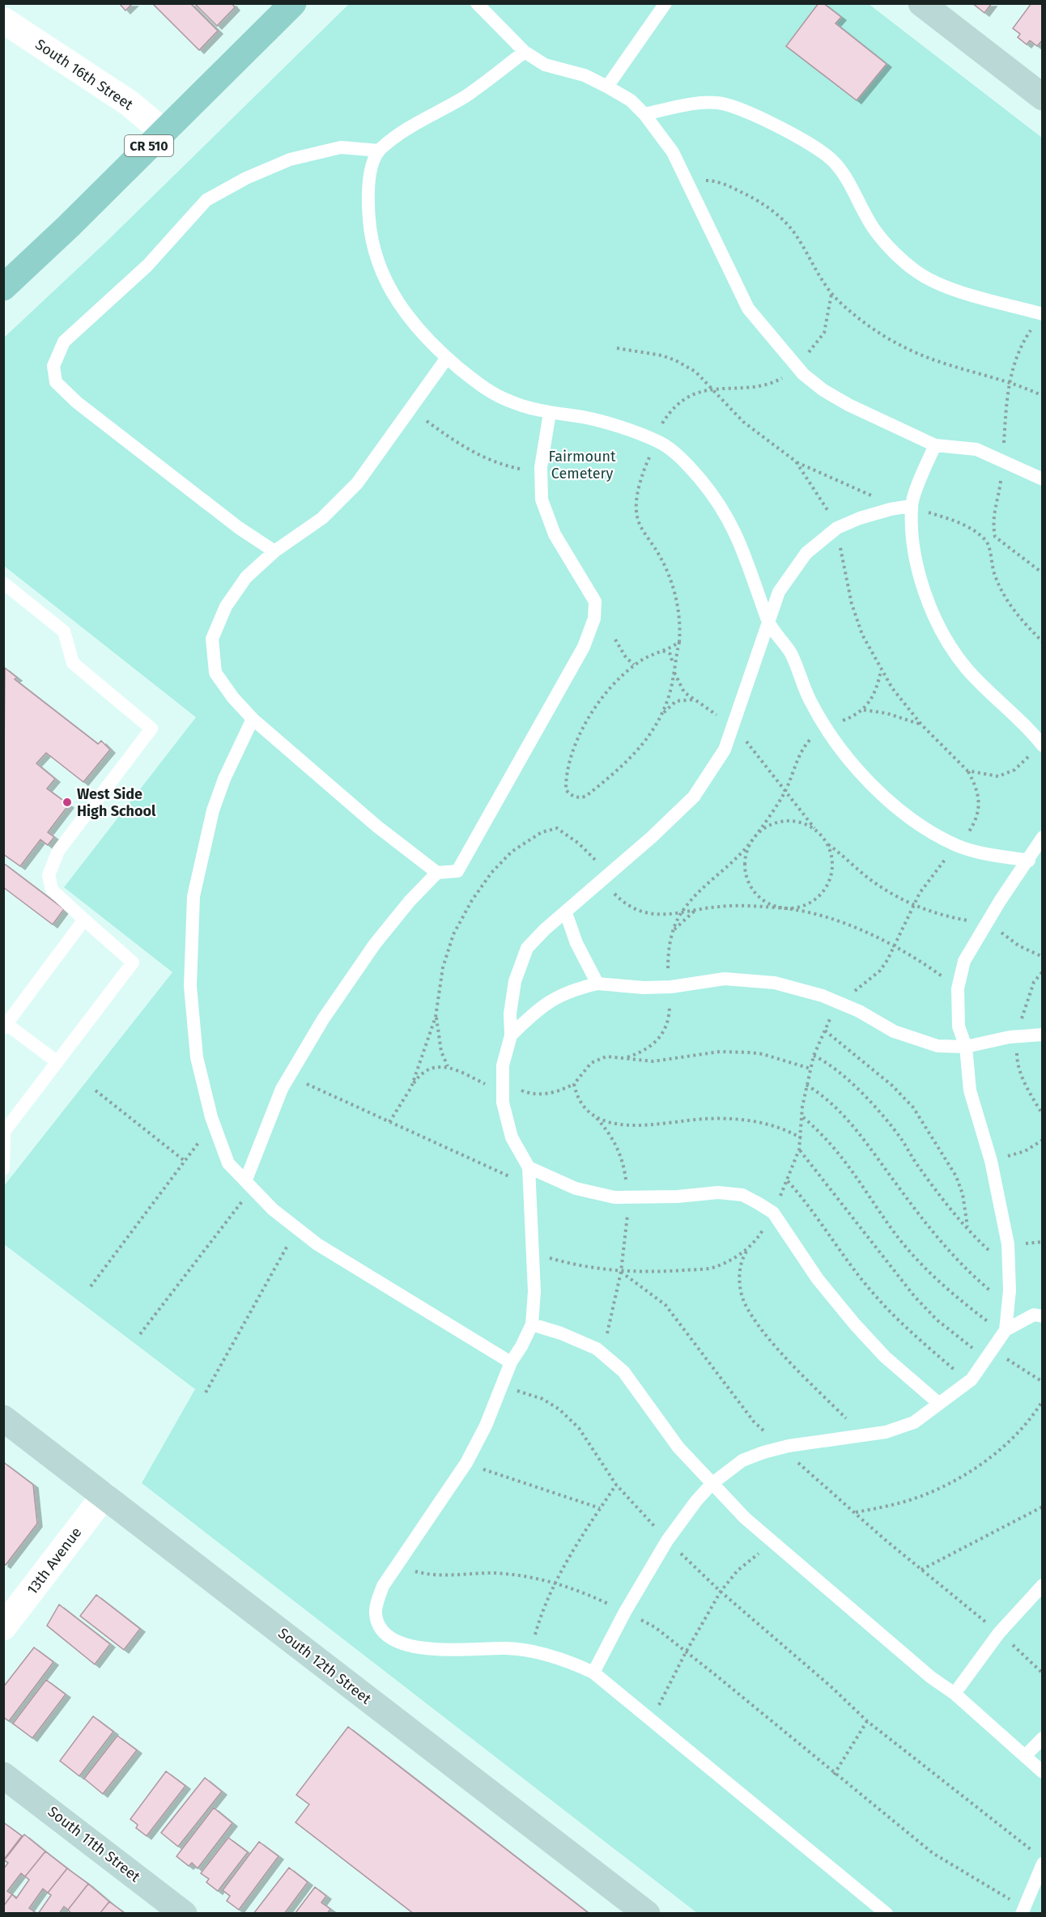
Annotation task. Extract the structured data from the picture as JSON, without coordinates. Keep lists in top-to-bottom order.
{
  "streets": {
    "main road": ["CR 510"],
    "street": [
      "South 16th Street",
      "13th Avenue",
      "South 12th Street",
      "South 11th Street"
    ]
  },
  "crossings": [
    ["South 16th Street", "CR 510"],
    ["13th Avenue", "South 12th Street"]
  ],
  "parks": ["Fairmount Cemetery"],
  "places": ["West Side High School"]
}
